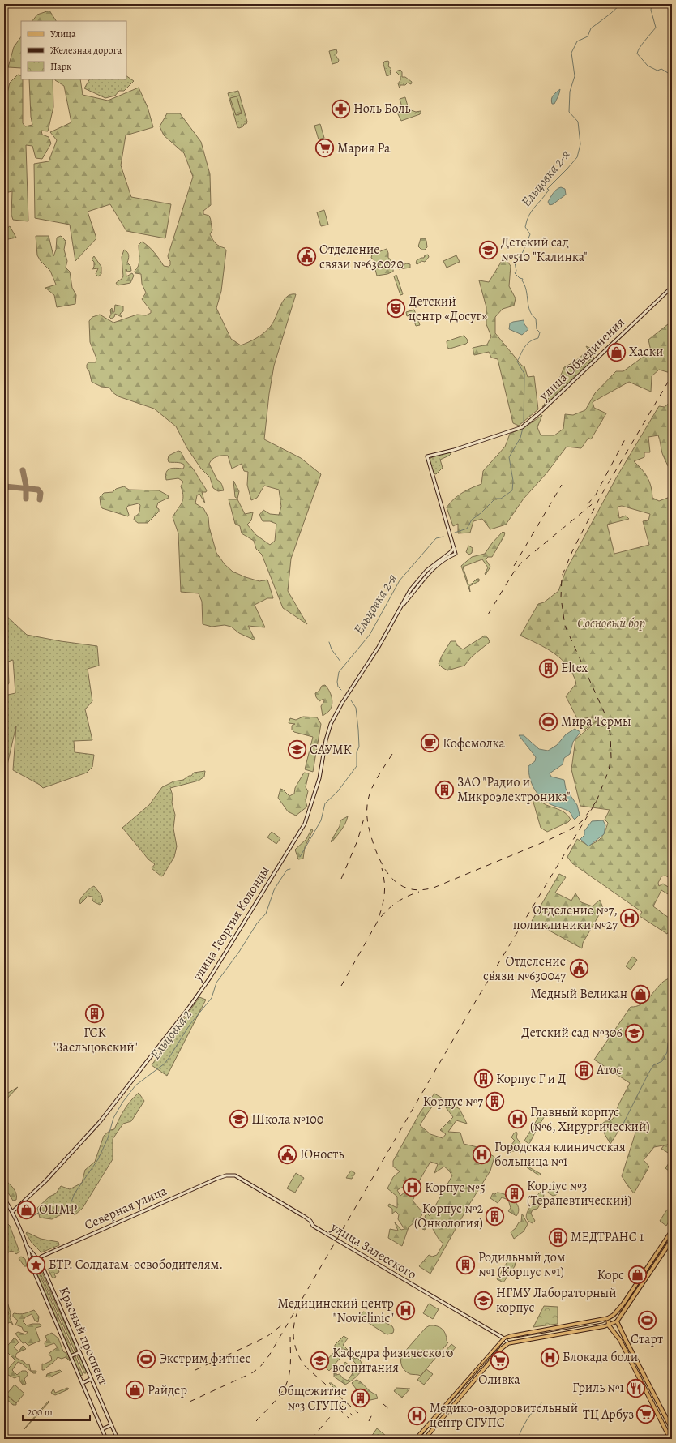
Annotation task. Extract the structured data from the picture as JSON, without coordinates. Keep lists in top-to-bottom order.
{
  "streets": {
    "main road": [
      "улица Объединения",
      "улица Георгия Колонды",
      "Северная улица",
      "улица Залесского",
      "Красный проспект"
    ]
  },
  "crossings": [
    ["улица Объединения", "улица Георгия Колонды"],
    ["улица Георгия Колонды", "Красный проспект"],
    ["Северная улица", "улица Залесского"],
    ["Северная улица", "Красный проспект"]
  ],
  "water": ["Ельцовка 2-я", "Ельцовка 2"],
  "parks": ["Сосновый бор"],
  "places": {
    "pharmacy": ["Ноль Боль"],
    "supermarket": ["Мария Ра", "Оливка", "ТЦ Арбуз"],
    "school or university": [
      "Детский сад №510 \"Калинка\"",
      "САУМК",
      "Детский сад №306",
      "Школа №100",
      "НГМУ Лабораторный корпус",
      "Кафедра физического воспитания"
    ],
    "public building": ["Отделение связи №630020", "Отделение связи №630047", "Юность"],
    "theatre": ["Детский центр «Досуг»"],
    "shop": [
      "Хаски",
      "Медный Великан",
      "OLIMP",
      "Корс",
      "Райдер"
    ],
    "building": [
      "Eltex",
      "ЗАО \"Радио и Микроэлектроника\"",
      "ГСК \"Заельцовский\"",
      "Атос",
      "Корпус Г и Д",
      "Корпус №7",
      "Корпус №3 (Терапевтический)",
      "Корпус №2 (Онкология)",
      "МЕДТРАНС 1",
      "Родильный дом №1 (Корпус №1)",
      "Общежитие №3 СГУПС"
    ],
    "sports": ["Мира Термы", "Старт", "Экстрим фитнес"],
    "cafe": ["Кофемолка"],
    "hospital": [
      "Отделение №7, поликлиники №27",
      "Главный корпус (№6, Хирургический)",
      "Городская клиническая больница №1",
      "Корпус №5",
      "Медицинский центр \"Noviclinic\"",
      "Блокада боли",
      "Медико-оздоровительный центр СГУПС"
    ],
    "place": ["БТР. Солдатам-освободителям."],
    "restaurant": ["Гриль №1"]
  },
  "legend": ["Улица", "Железная дорога", "Парк"],
  "scale_bar": "200 m"
}
